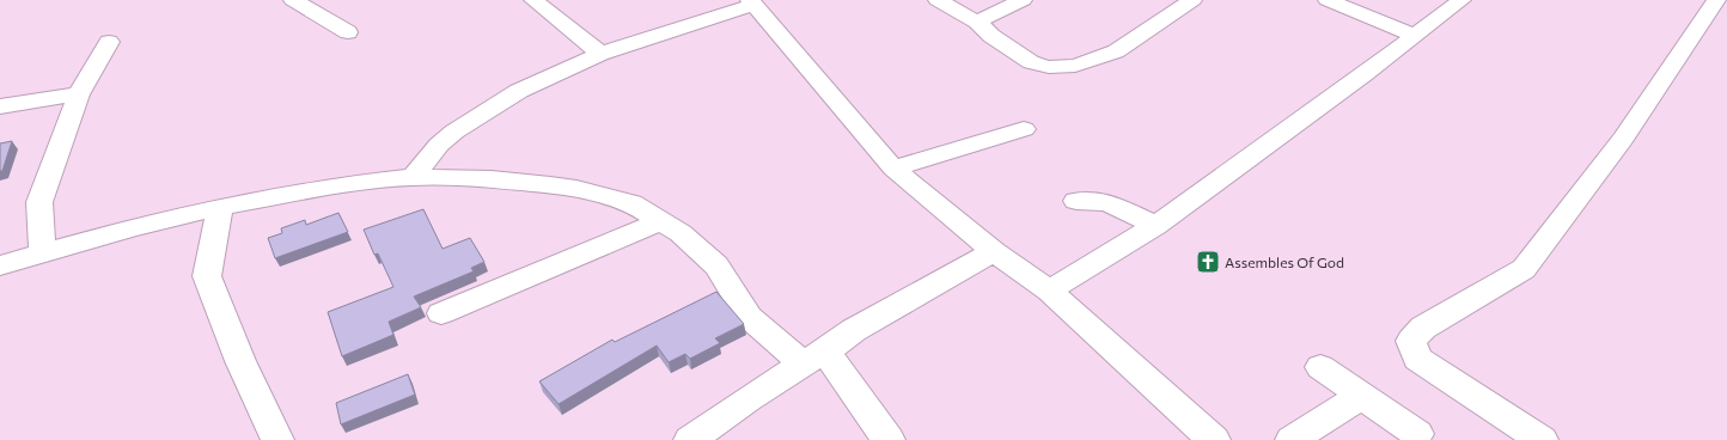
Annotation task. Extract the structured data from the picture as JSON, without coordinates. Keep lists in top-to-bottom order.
{
  "places": {
    "church": ["Assembles Of God"]
  }
}
